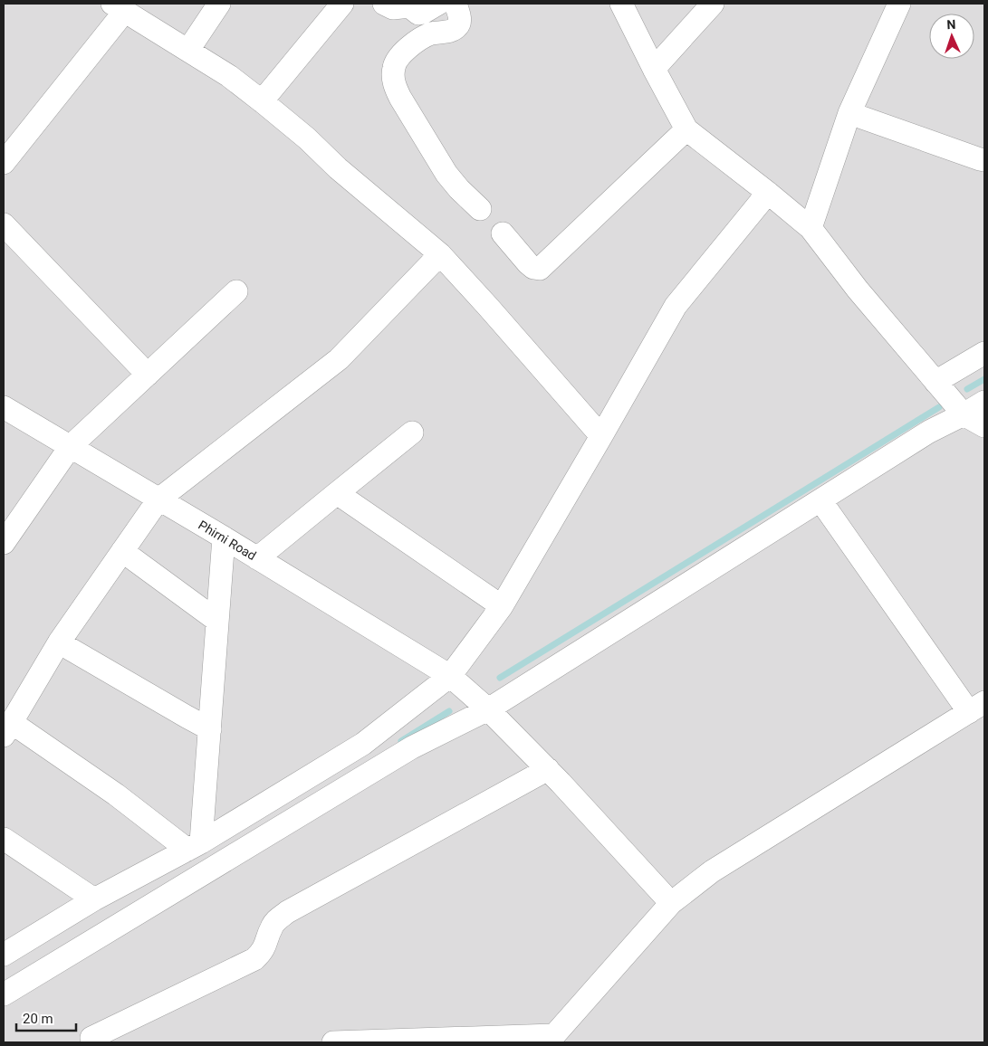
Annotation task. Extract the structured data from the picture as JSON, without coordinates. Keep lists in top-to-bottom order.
{
  "streets": {
    "street": ["Phirni Road"]
  },
  "scale_bar": "20 m",
  "north": "top"
}
